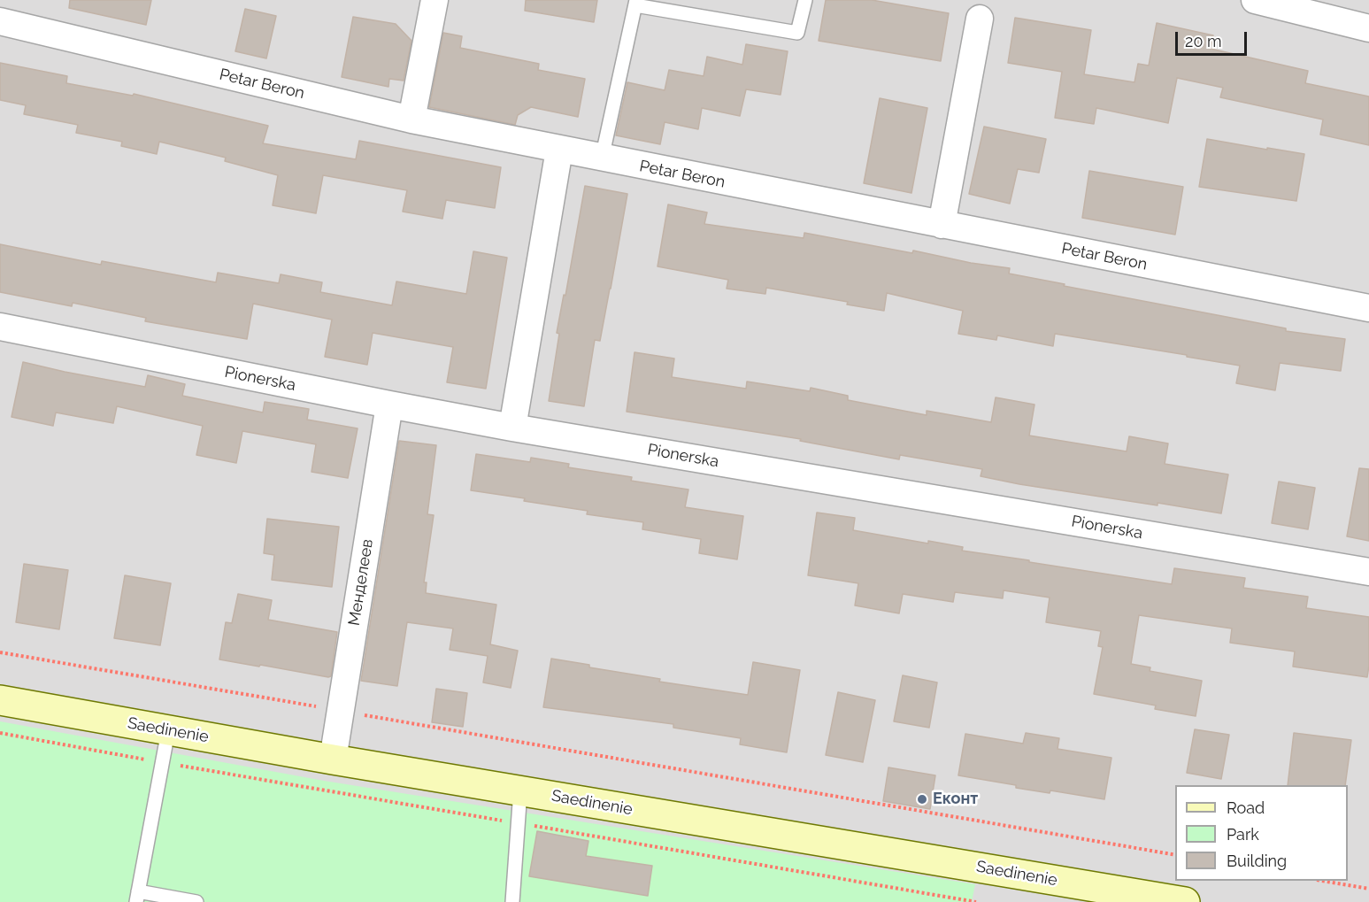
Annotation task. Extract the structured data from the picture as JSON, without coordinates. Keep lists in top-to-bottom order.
{
  "streets": {
    "street": [
      "Petar Beron",
      "Pionerska",
      "Менделеев",
      "Saedinenie"
    ]
  },
  "crossings": [
    ["Pionerska", "Менделеев"],
    ["Менделеев", "Saedinenie"]
  ],
  "places": ["Еконт"],
  "legend": ["Road", "Park", "Building"],
  "scale_bar": "20 m"
}
